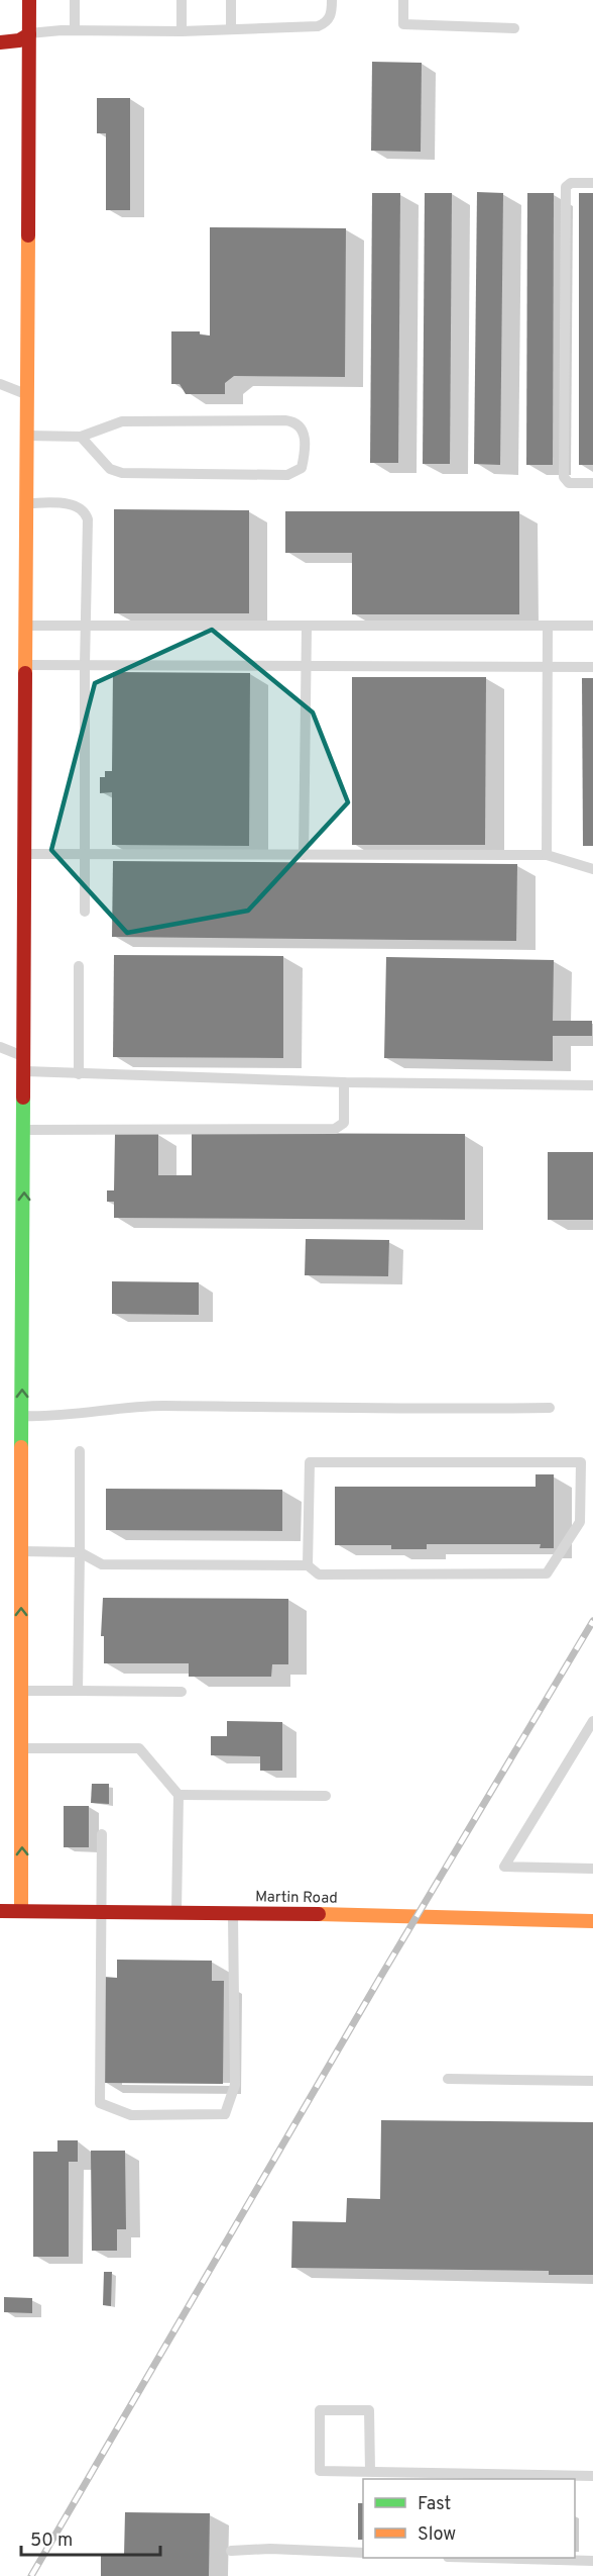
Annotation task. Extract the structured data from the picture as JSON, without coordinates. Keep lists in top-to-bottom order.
{
  "streets": {
    "street": ["Martin Road"]
  },
  "legend": ["Fast", "Slow"],
  "scale_bar": "50 m"
}
